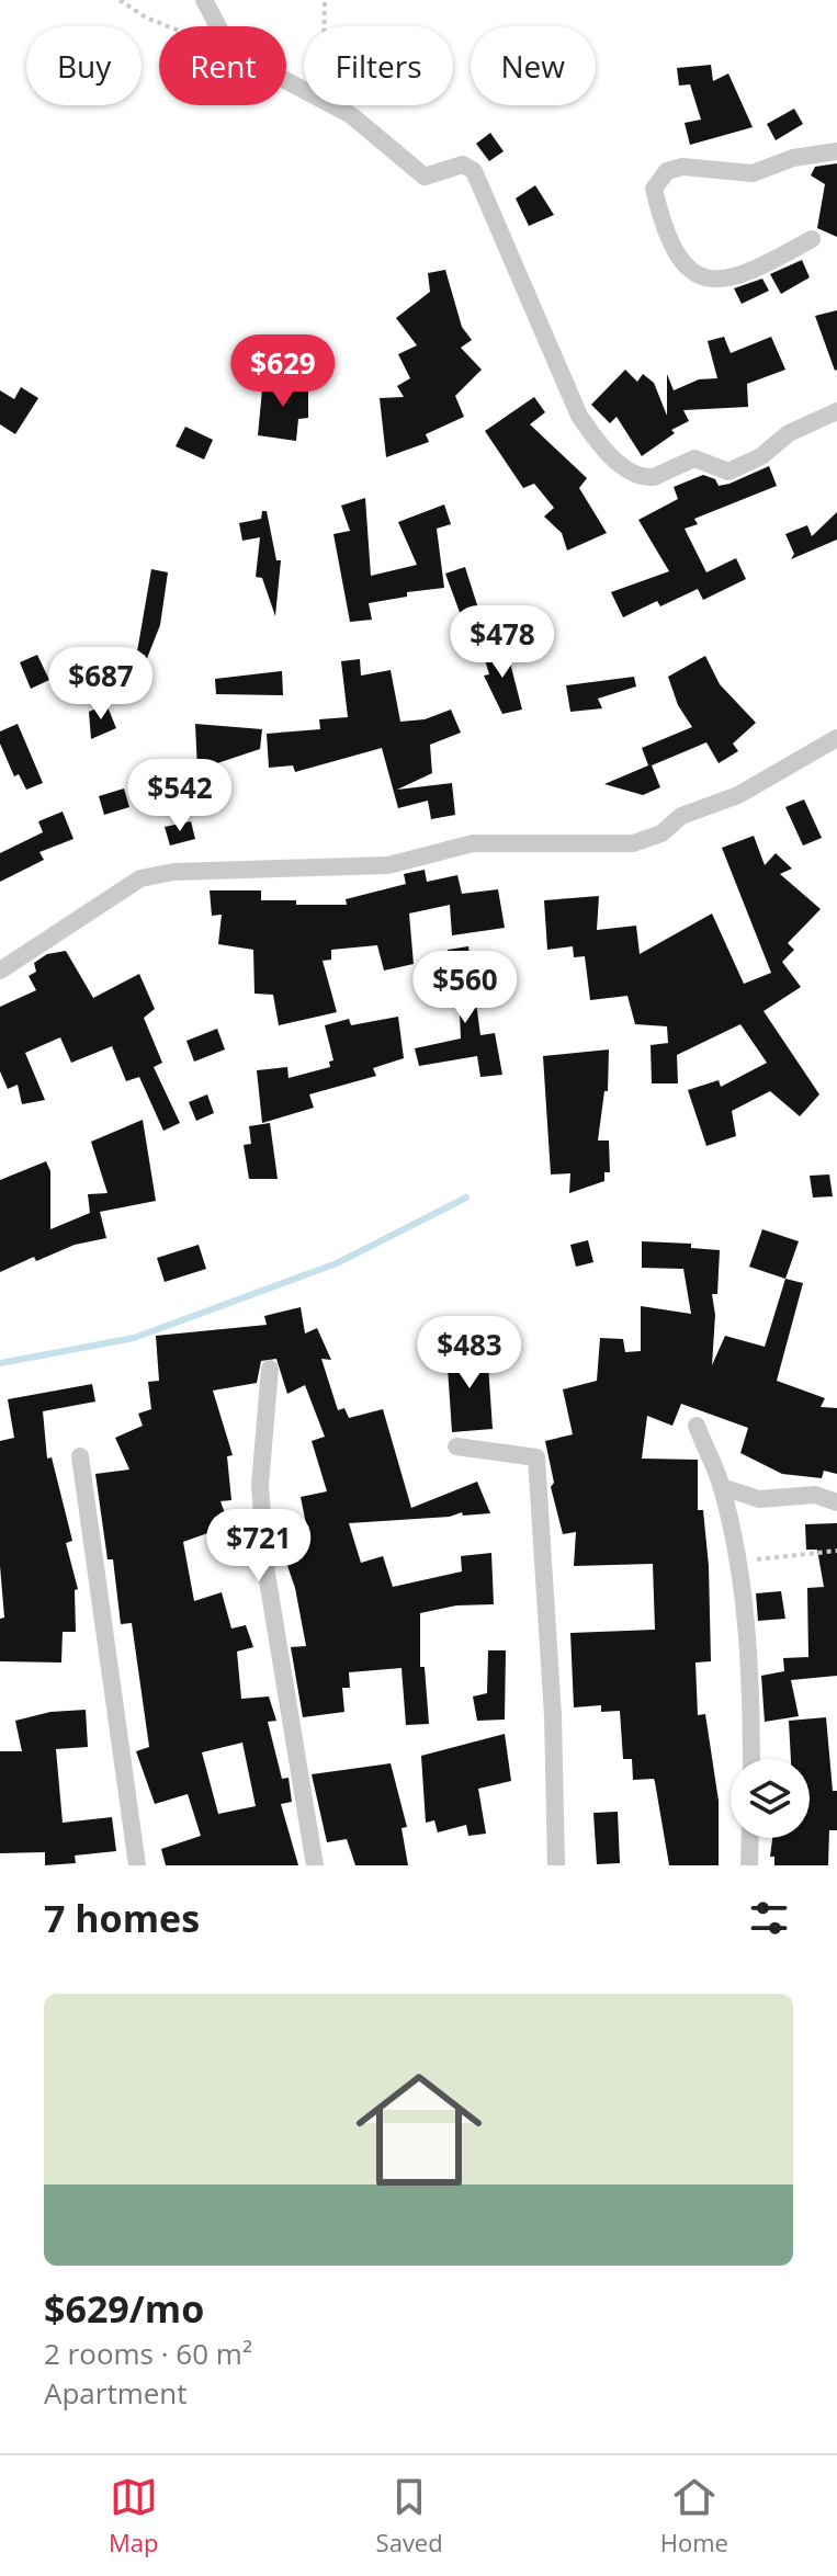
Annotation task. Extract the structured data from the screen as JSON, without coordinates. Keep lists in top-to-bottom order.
{
  "page": {
    "chip": [
      "Buy",
      "Rent",
      "Filters",
      "New"
    ],
    "price": [
      "$629",
      "$478",
      "$687",
      "$542",
      "$560",
      "$483",
      "$721"
    ],
    "heading": "7 homes",
    "list": [
      {
        "name": "$629/mo",
        "note": "2 rooms · 60 m² · Apartment"
      }
    ],
    "tabs": ["Map", "Saved", "Home"]
  }
}
